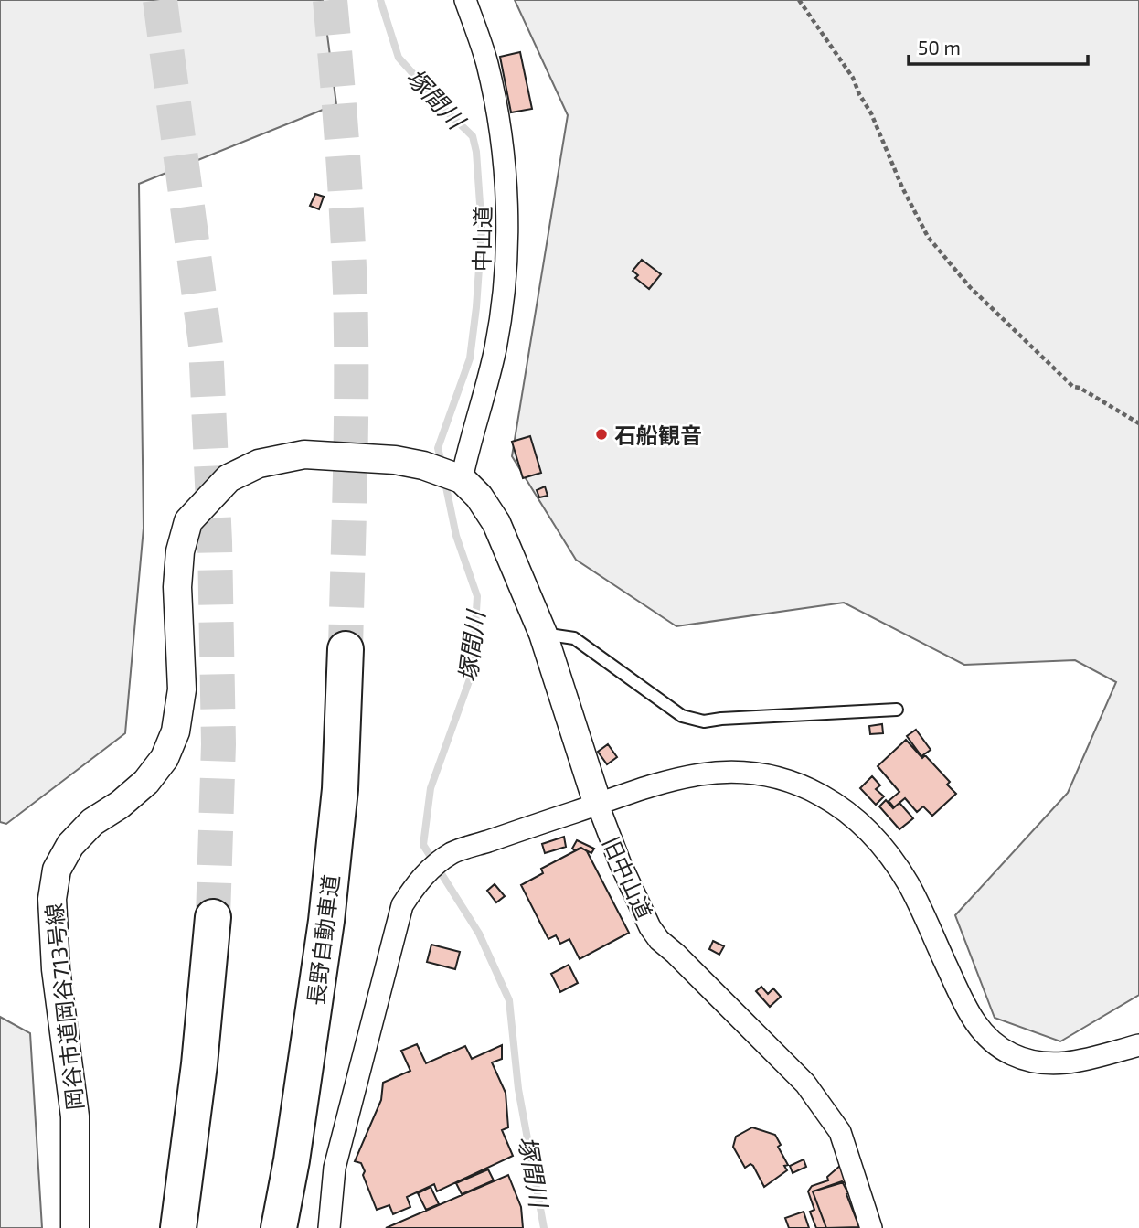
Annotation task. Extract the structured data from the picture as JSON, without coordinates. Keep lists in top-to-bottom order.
{
  "streets": {
    "highway": ["長野自動車道"],
    "street": ["中山道", "旧中山道", "岡谷市道岡谷713号線"]
  },
  "crossings": [
    ["中山道", "旧中山道"],
    ["中山道", "岡谷市道岡谷713号線"],
    ["旧中山道", "岡谷市道岡谷713号線"]
  ],
  "water": ["塚間川"],
  "places": ["石船観音"],
  "scale_bar": "50 m"
}
